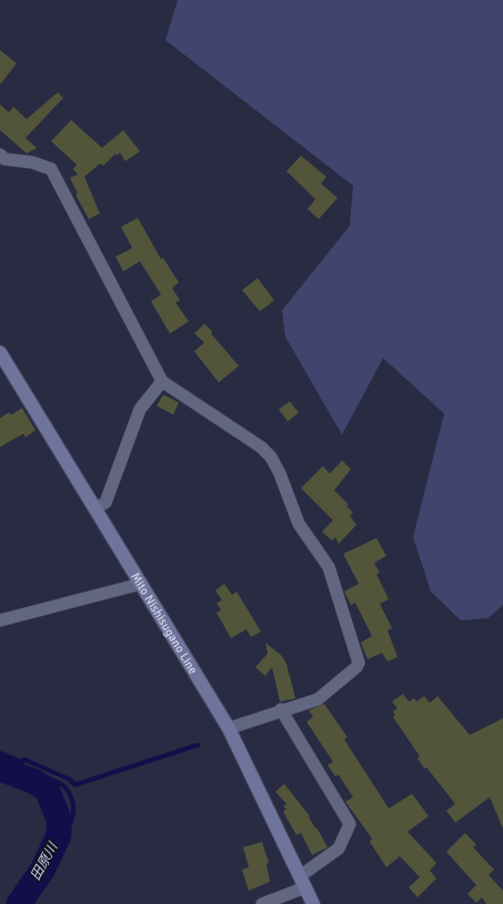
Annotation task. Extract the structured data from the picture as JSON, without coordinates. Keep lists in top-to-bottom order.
{
  "streets": {
    "main road": ["Mito Nishisugano Line"]
  },
  "water": ["田原川"]
}
